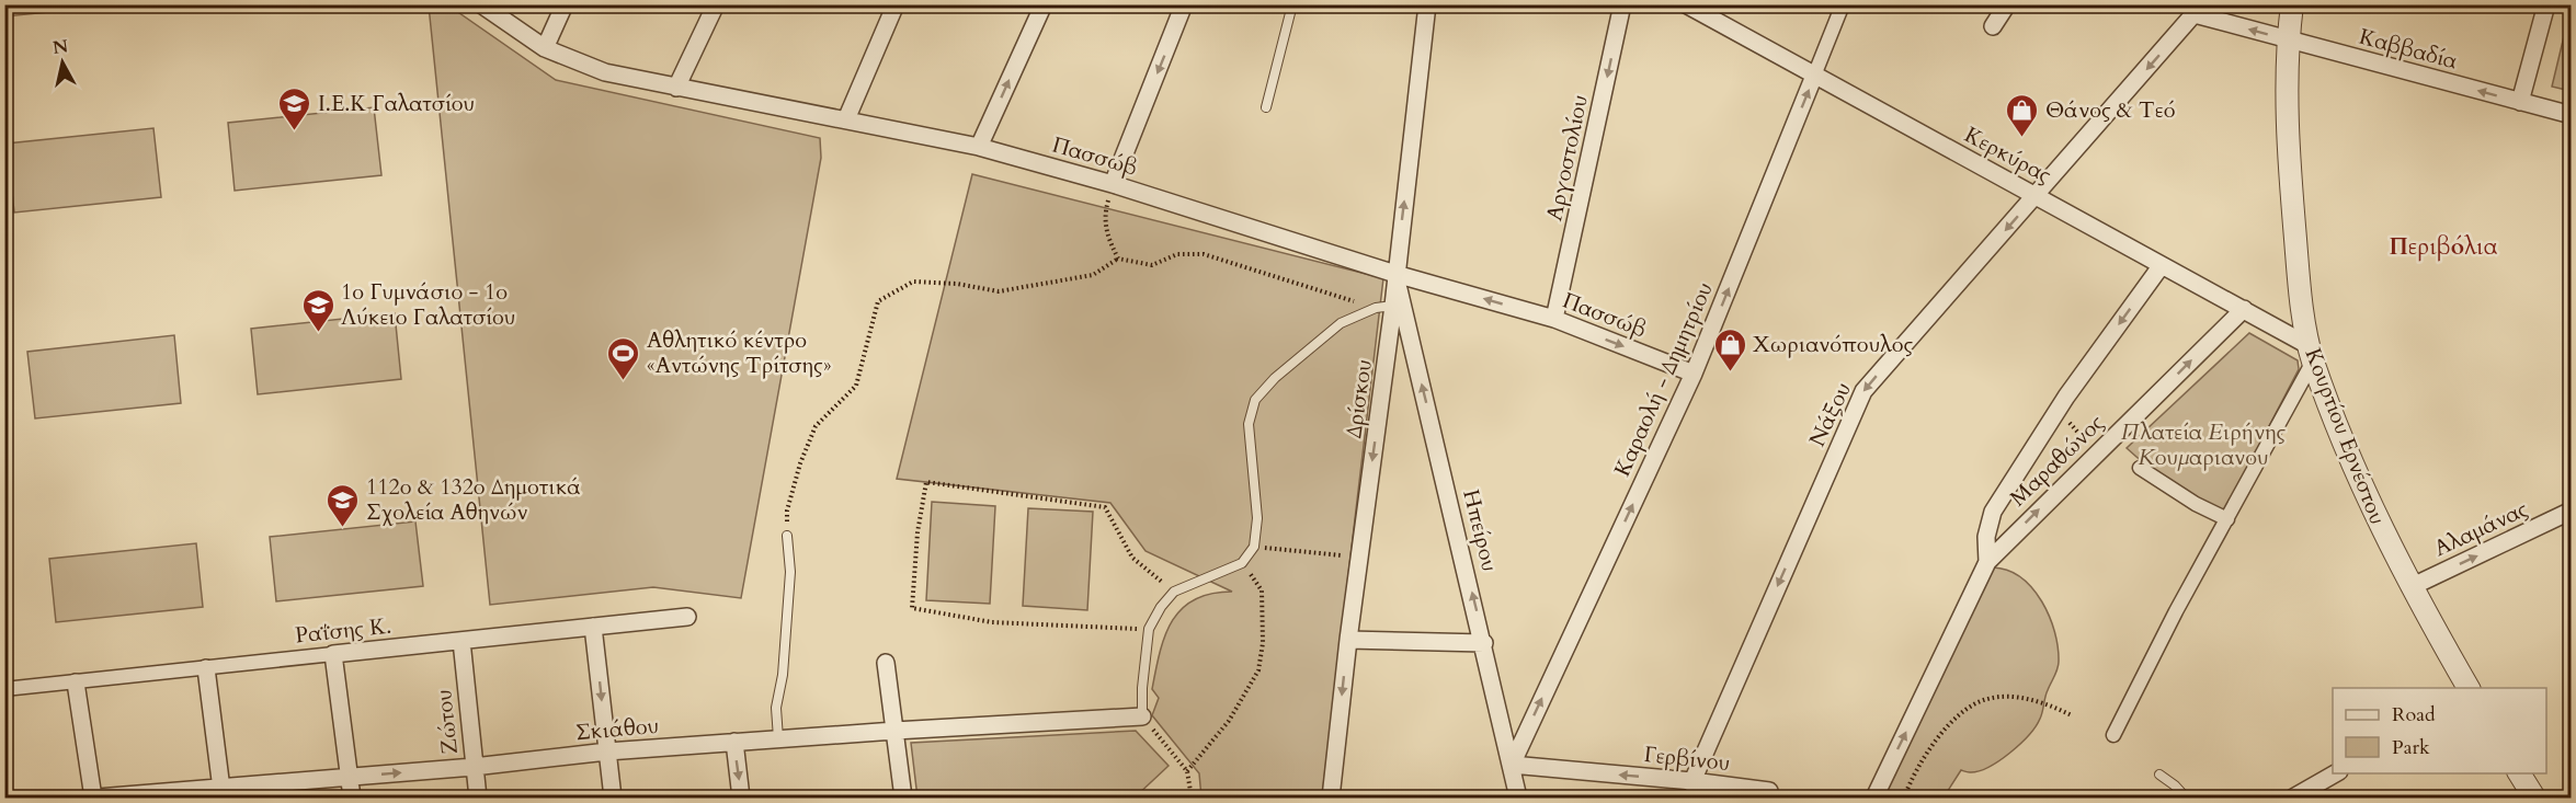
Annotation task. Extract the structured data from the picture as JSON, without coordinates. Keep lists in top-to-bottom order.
{
  "streets": {
    "street": [
      "Καββαδία",
      "Κερκύρας",
      "Πασσώβ",
      "Αργοστολίου",
      "Καραολή - Δημητρίου",
      "Δρίσκου",
      "Νάξου",
      "Κουρτίου Ερνέστου",
      "Μαραθώνος",
      "Αλαμάνας",
      "Ηπείρου",
      "Ραΐσης Κ.",
      "Ζώτου",
      "Σκιάθου",
      "Γερβίνου"
    ]
  },
  "crossings": [
    ["Καββαδία", "Νάξου"],
    ["Καββαδία", "Κουρτίου Ερνέστου"],
    ["Κερκύρας", "Καραολή - Δημητρίου"],
    ["Κερκύρας", "Νάξου"],
    ["Κερκύρας", "Κουρτίου Ερνέστου"],
    ["Κερκύρας", "Μαραθώνος"],
    ["Πασσώβ", "Αργοστολίου"],
    ["Πασσώβ", "Καραολή - Δημητρίου"],
    ["Πασσώβ", "Δρίσκου"],
    ["Πασσώβ", "Ηπείρου"],
    ["Καραολή - Δημητρίου", "Ηπείρου"],
    ["Καραολή - Δημητρίου", "Γερβίνου"],
    ["Δρίσκου", "Ηπείρου"],
    ["Νάξου", "Γερβίνου"],
    ["Κουρτίου Ερνέστου", "Αλαμάνας"],
    ["Ηπείρου", "Γερβίνου"],
    ["Ραΐσης Κ.", "Ζώτου"],
    ["Ζώτου", "Σκιάθου"]
  ],
  "one_way": [
    "Καββαδία",
    "Αργοστολίου",
    "Καραολή - Δημητρίου",
    "Νάξου",
    "Αλαμάνας",
    "Ηπείρου",
    "Γερβίνου"
  ],
  "districts": ["Περιβόλια"],
  "parks": ["Πλατεία Ειρήνης Κουμαριανου"],
  "places": {
    "school or university": ["Ι.Ε.Κ Γαλατσίου", "1ο Γυμνάσιο - 1ο Λύκειο Γαλατσίου", "112ο & 132ο Δημοτικά Σχολεία Αθηνών"],
    "shop": ["Θάνος & Τεό", "Χωριανόπουλος"],
    "sports": ["Αθλητικό κέντρο «Αντώνης Τρίτσης»"]
  },
  "legend": ["Road", "Park"],
  "north": "top"
}
